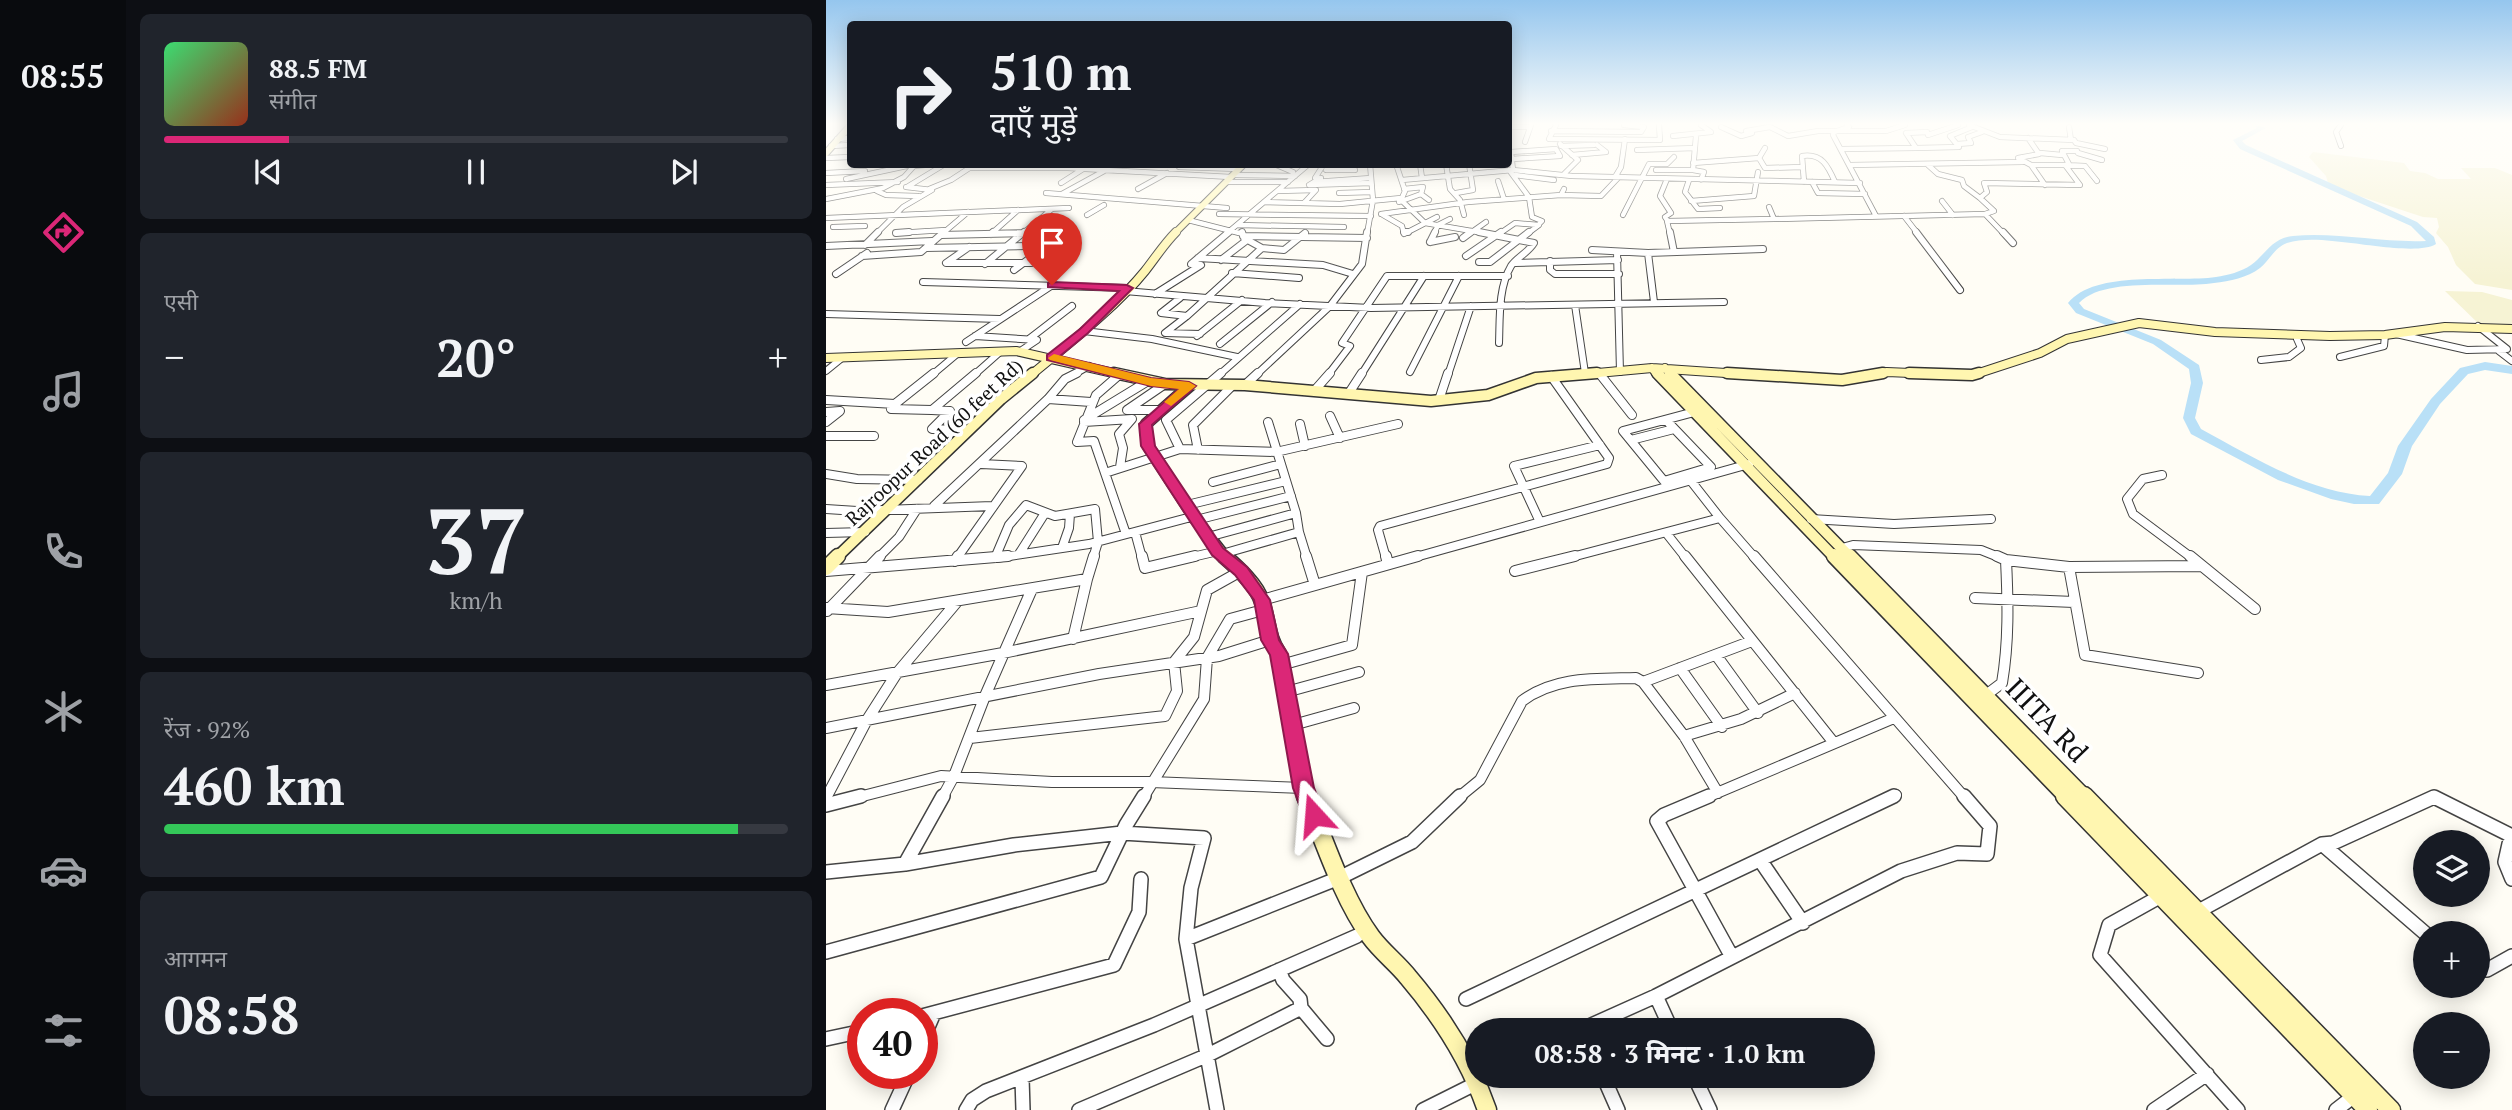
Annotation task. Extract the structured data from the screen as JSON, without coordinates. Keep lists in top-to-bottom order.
{
  "streets": {
    "street": ["Rajroopur Road (60 feet Rd)", "IIITA Rd"]
  },
  "page": {
    "tabs": "08:55",
    "turn": ["510 m", "दाएँ मुड़ें"],
    "song": ["88.5 FM", "संगीत"],
    "tile": [
      "एसी",
      ["37", "km/h"],
      ["रेंज · 92%", "460 km"],
      ["आगमन", "08:58"]
    ],
    "heat": ["−", "20°", "+"],
    "map_buttons": ["+", "−"],
    "limit": "40",
    "trip": "08:58 · 3 मिनट · 1.0 km"
  }
}
